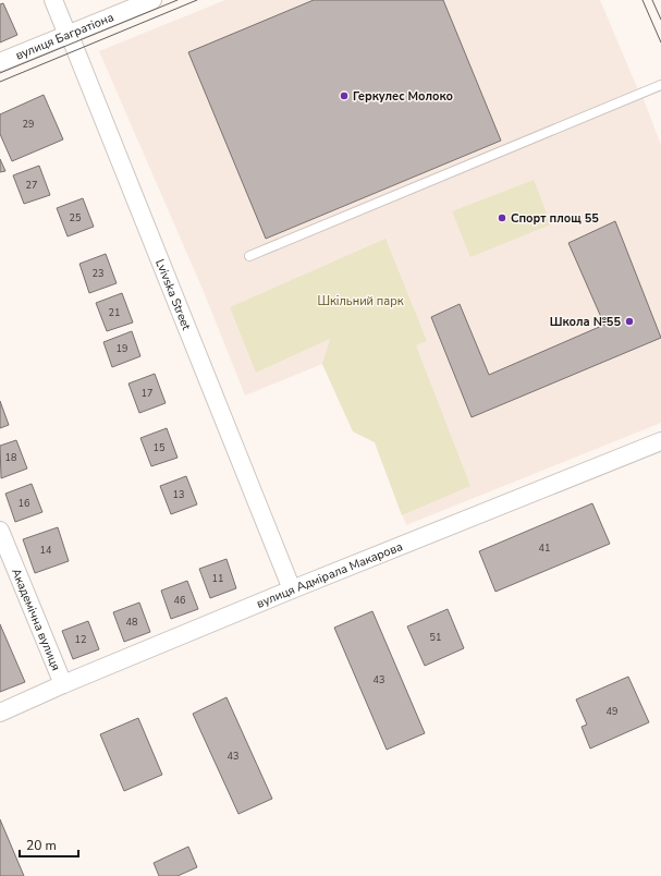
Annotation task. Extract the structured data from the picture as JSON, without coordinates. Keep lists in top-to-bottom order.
{
  "streets": {
    "street": [
      "вулиця Багратіона",
      "Lvivska Street",
      "вулиця Адмірала Макарова",
      "Академічна вулиця"
    ]
  },
  "crossings": [
    ["вулиця Багратіона", "Lvivska Street"],
    ["Lvivska Street", "вулиця Адмірала Макарова"],
    ["вулиця Адмірала Макарова", "Академічна вулиця"]
  ],
  "parks": ["Шкільний парк"],
  "places": ["Геркулес Молоко", "Спорт площ 55", "Школа №55"],
  "house_numbers": [
    "29",
    "27",
    "25",
    "23",
    "21",
    "19",
    "17",
    "15",
    "18",
    "13",
    "16",
    "41",
    "14",
    "11",
    "46",
    "48",
    "51",
    "12",
    "43",
    "49",
    "43"
  ],
  "scale_bar": "20 m"
}
